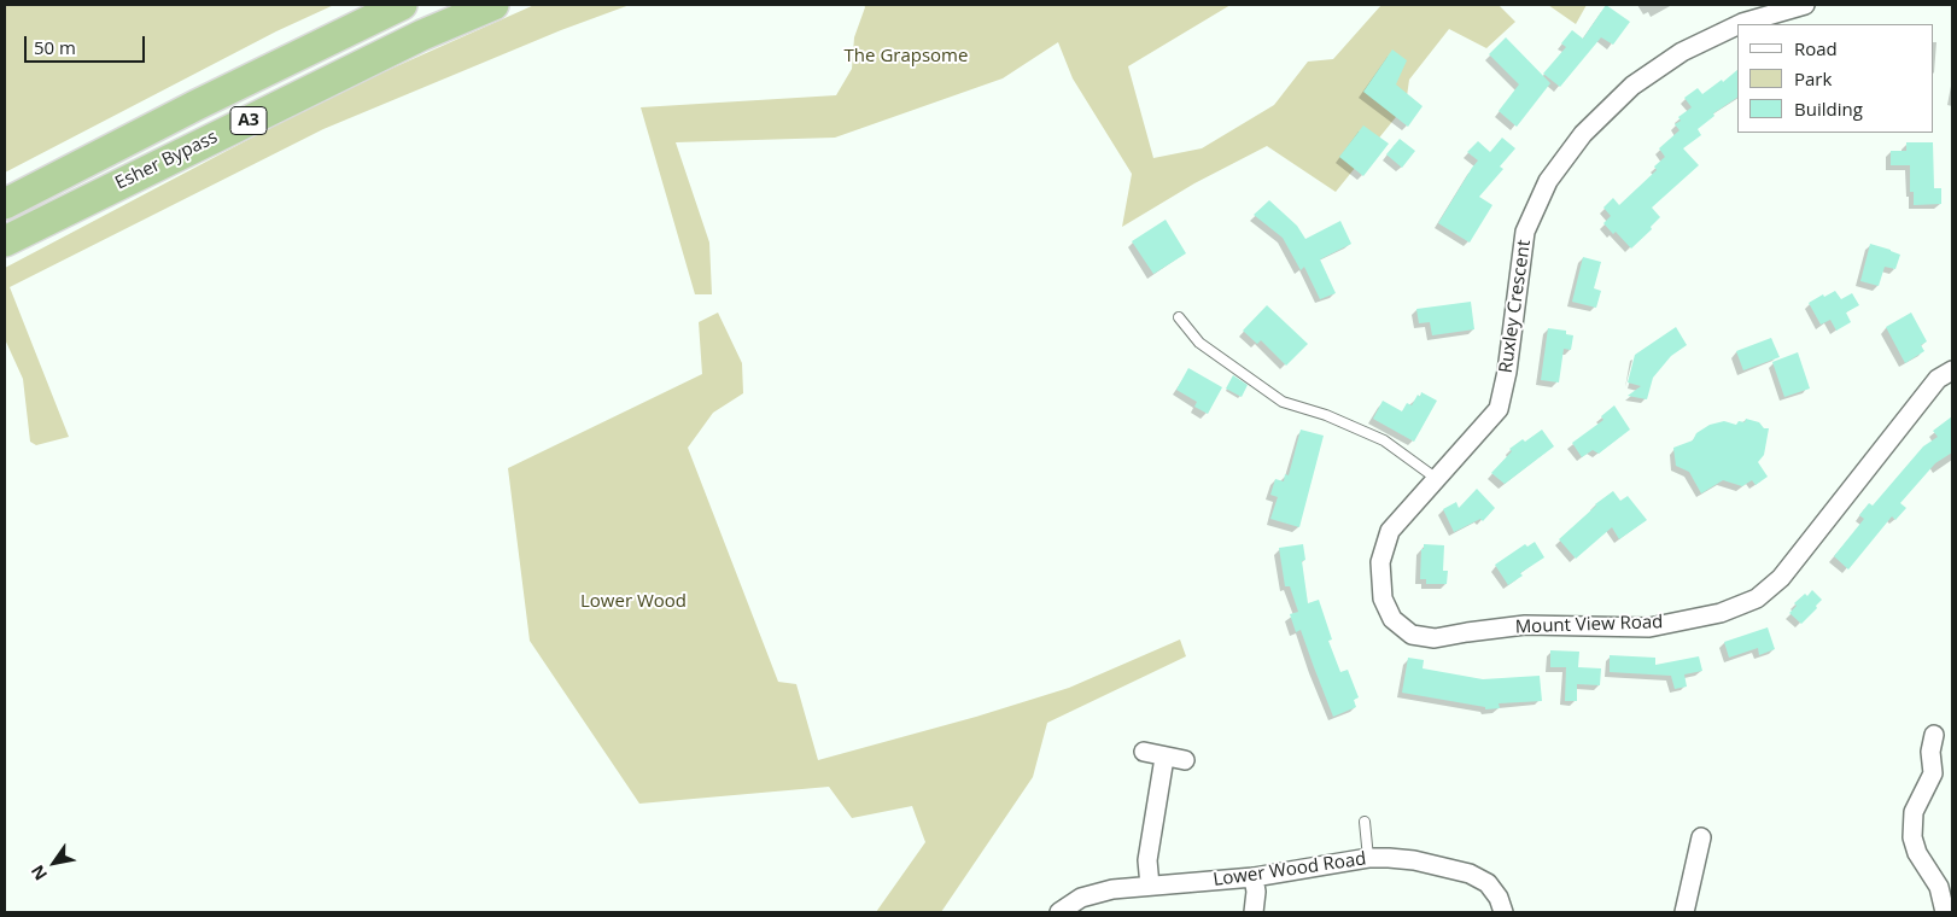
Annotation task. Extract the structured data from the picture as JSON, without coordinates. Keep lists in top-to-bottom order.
{
  "streets": {
    "highway": ["A3", "Esher Bypass"],
    "street": ["Ruxley Crescent", "Mount View Road", "Lower Wood Road"]
  },
  "crossings": [
    ["Ruxley Crescent", "Mount View Road"]
  ],
  "parks": ["The Grapsome", "Lower Wood"],
  "legend": ["Road", "Park", "Building"],
  "scale_bar": "50 m",
  "north": "bottom left"
}
